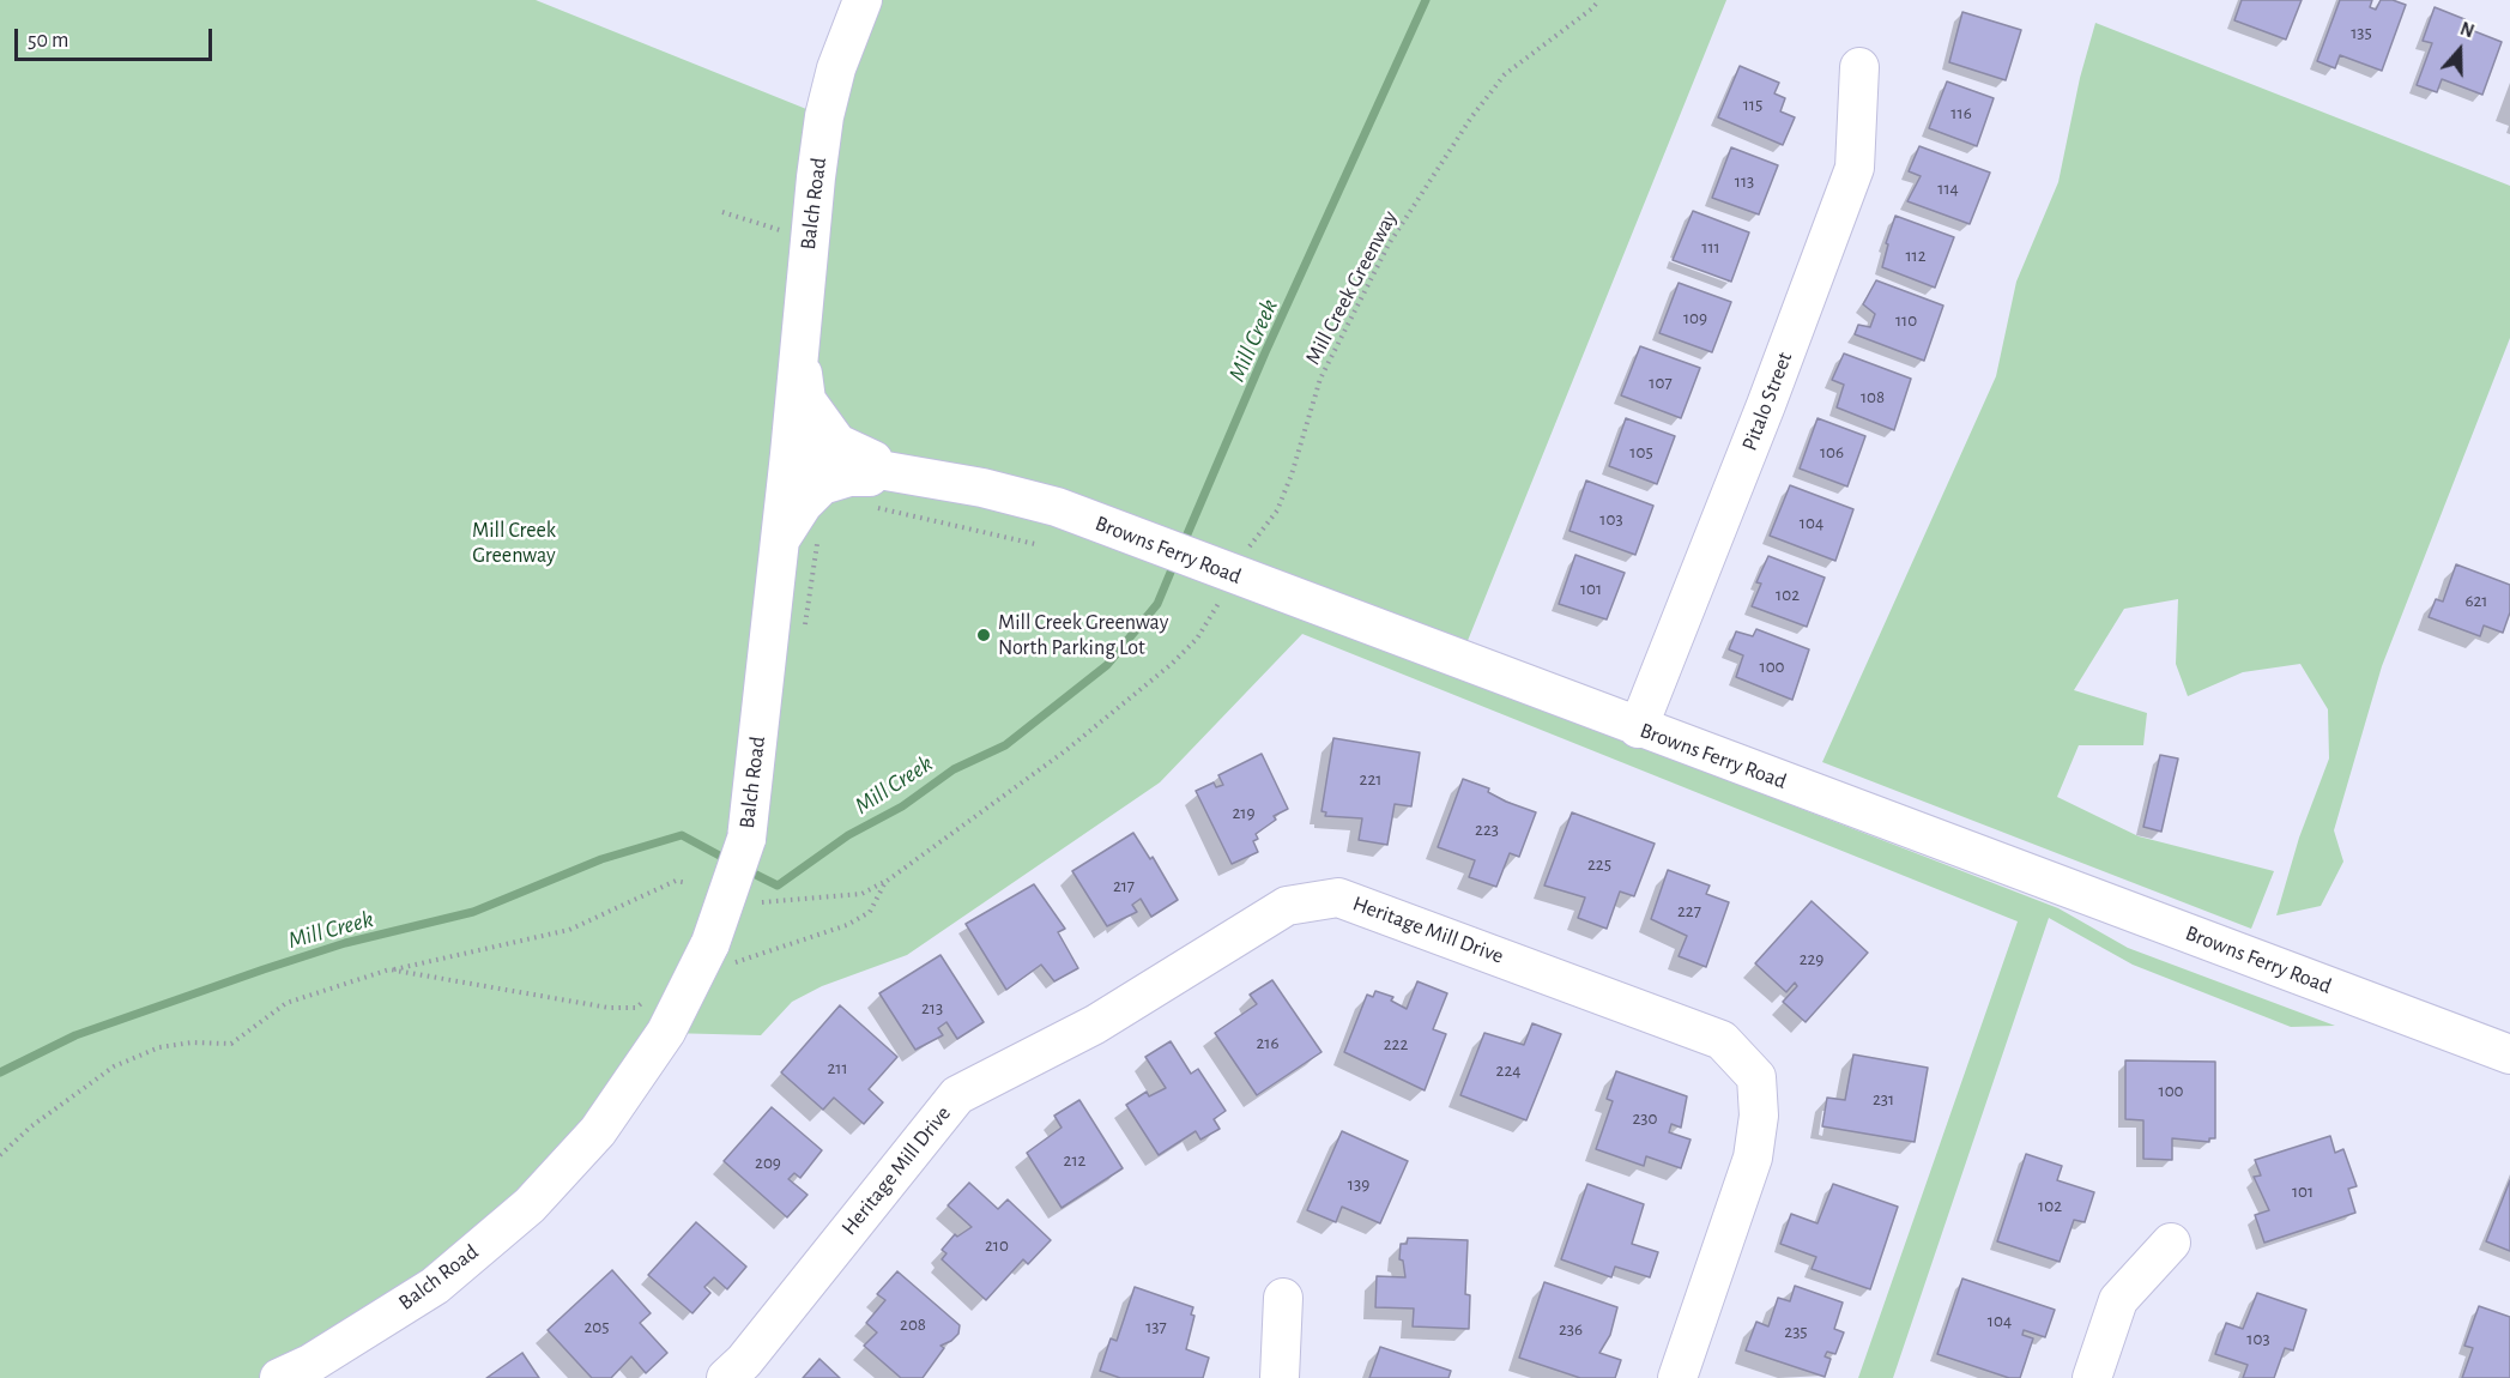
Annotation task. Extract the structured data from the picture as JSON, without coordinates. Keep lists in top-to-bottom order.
{
  "streets": {
    "street": [
      "Balch Road",
      "Pitalo Street",
      "Browns Ferry Road",
      "Heritage Mill Drive"
    ],
    "path": ["Mill Creek Greenway"]
  },
  "crossings": [
    ["Balch Road", "Browns Ferry Road"],
    ["Pitalo Street", "Browns Ferry Road"]
  ],
  "water": ["Mill Creek"],
  "parks": ["Mill Creek Greenway"],
  "places": ["Mill Creek Greenway North Parking Lot"],
  "house_numbers": [
    "135",
    "115",
    "116",
    "113",
    "114",
    "111",
    "112",
    "109",
    "110",
    "107",
    "108",
    "105",
    "106",
    "103",
    "104",
    "101",
    "102",
    "621",
    "100",
    "221",
    "219",
    "223",
    "225",
    "217",
    "227",
    "229",
    "213",
    "216",
    "222",
    "211",
    "224",
    "100",
    "231",
    "230",
    "212",
    "209",
    "139",
    "101",
    "102",
    "210",
    "104",
    "208",
    "205",
    "137",
    "236",
    "235",
    "103"
  ],
  "scale_bar": "50 m",
  "north": "top"
}
